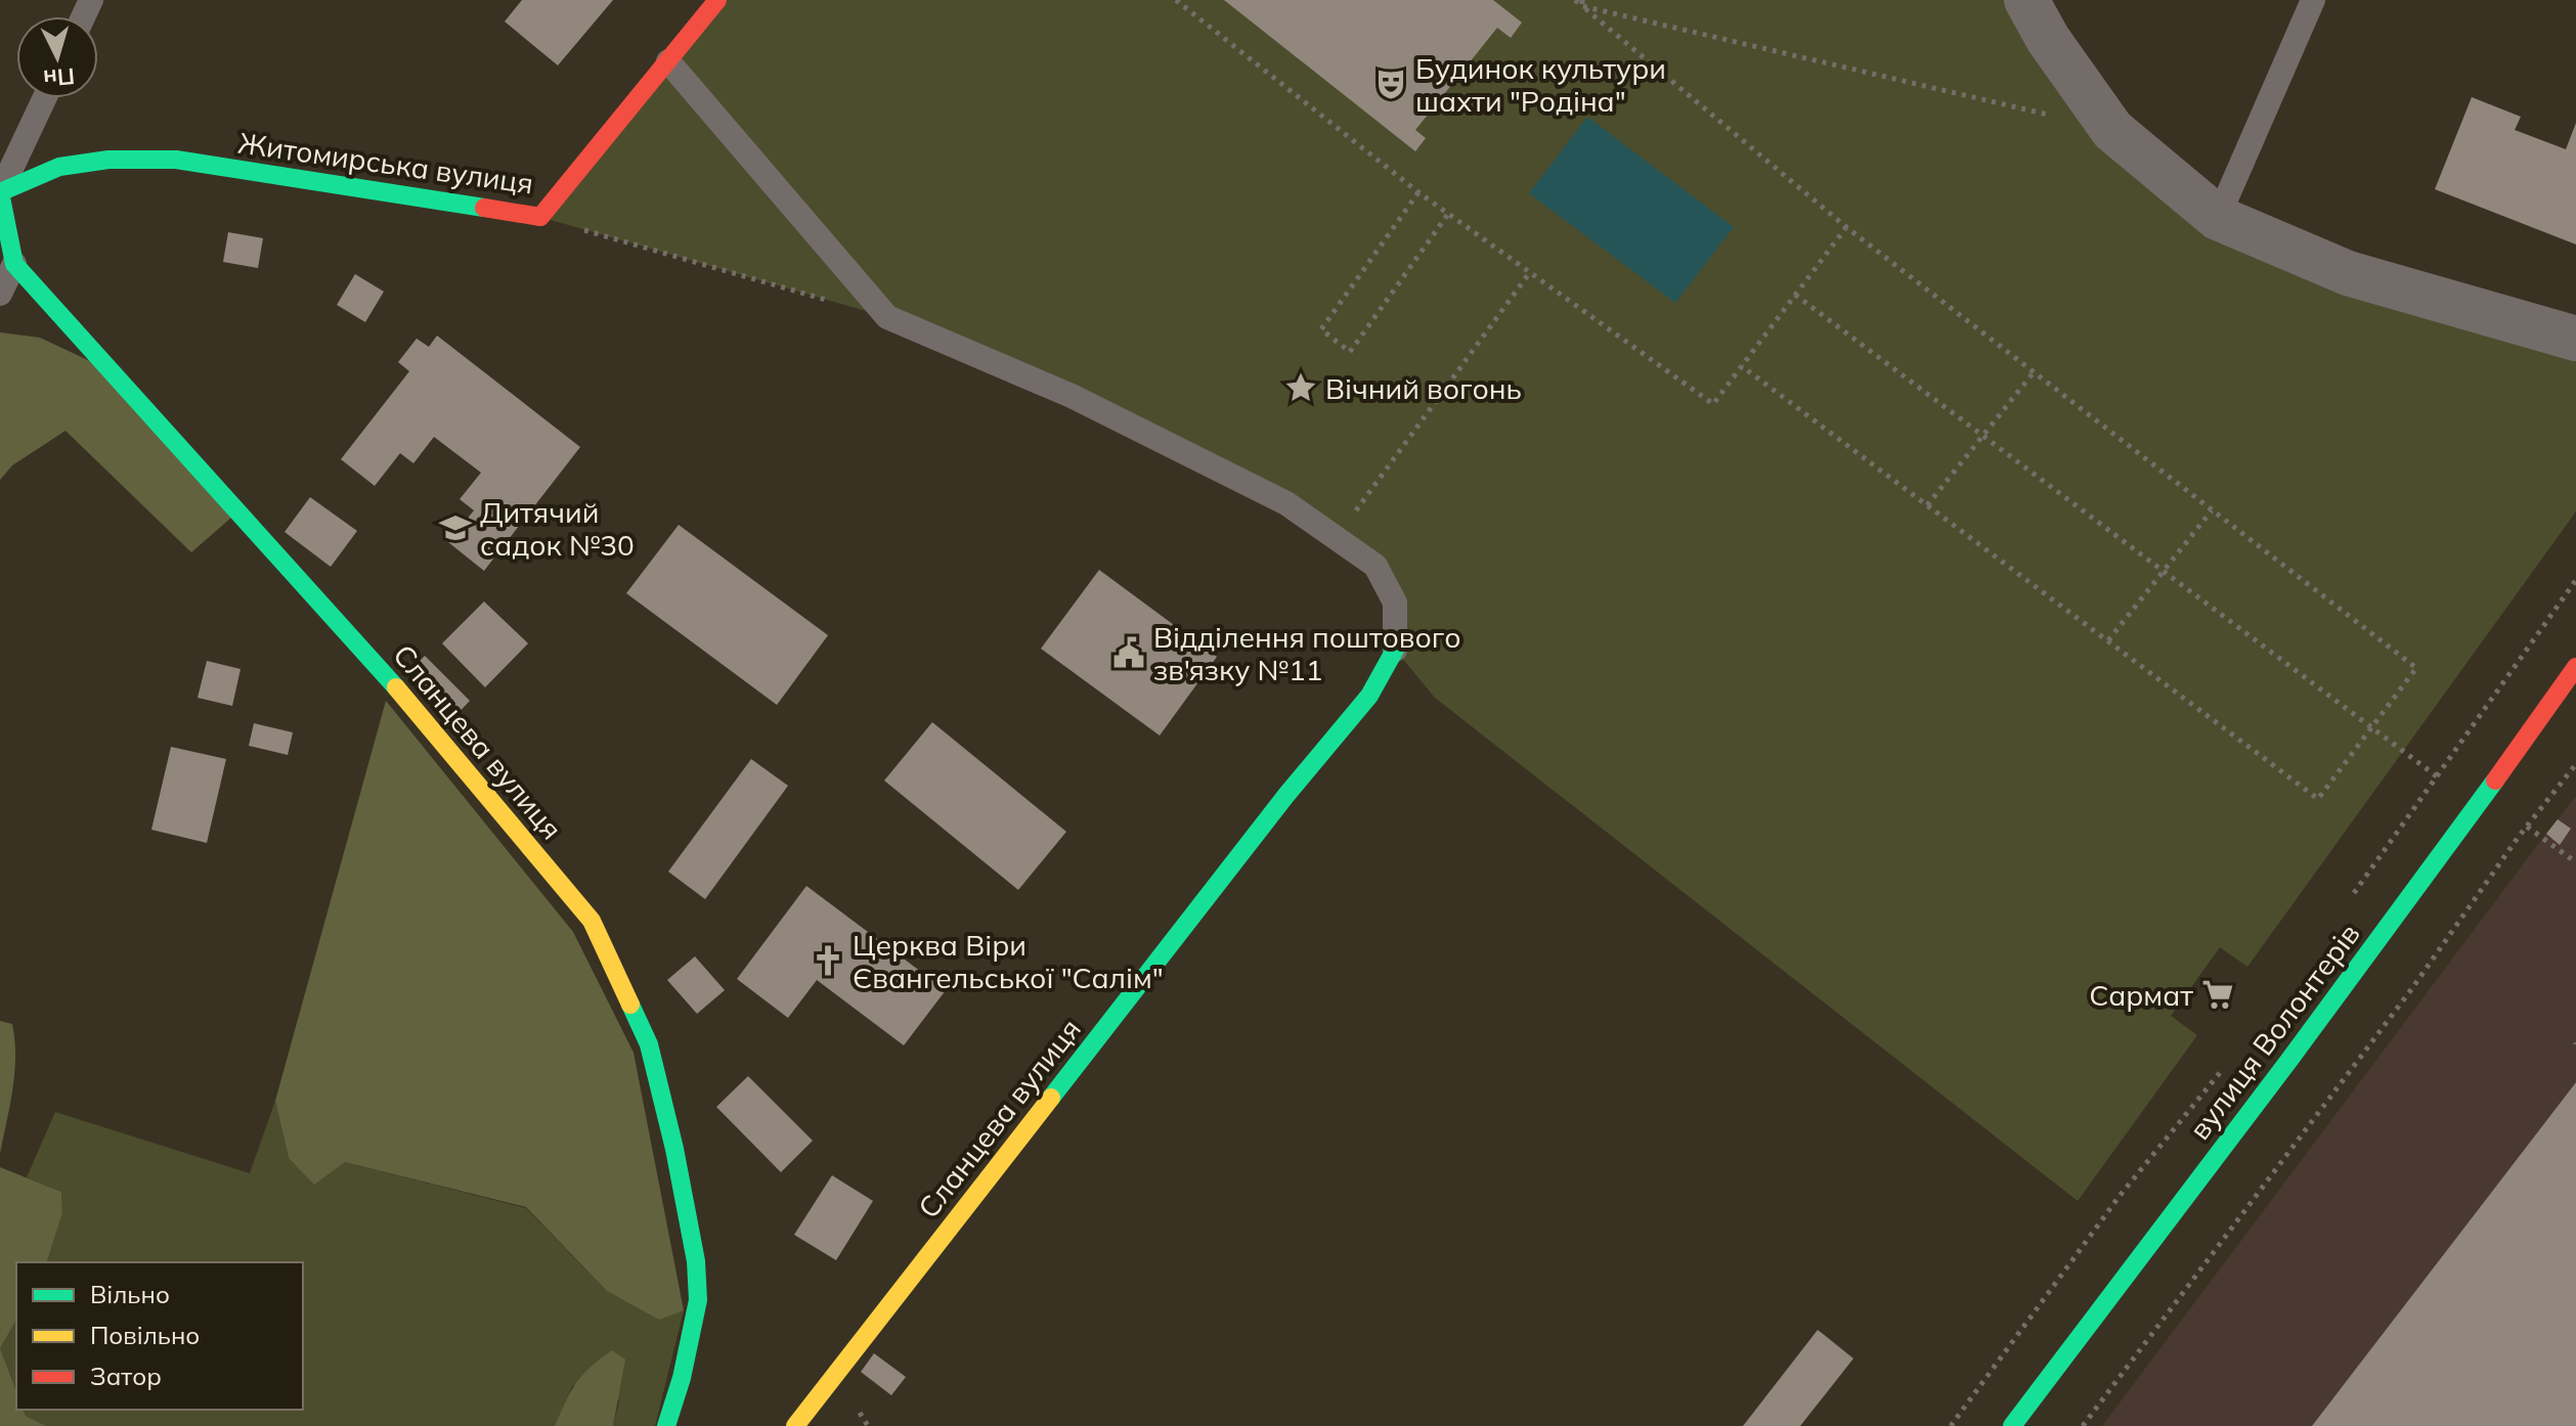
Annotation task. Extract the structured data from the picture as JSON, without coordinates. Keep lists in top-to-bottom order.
{
  "streets": {
    "street": ["Житомирська вулиця", "Сланцева вулиця", "вулиця Волонтерів"]
  },
  "places": {
    "theatre": ["Будинок культури шахти \"Родіна\""],
    "place": ["Вічний вогонь"],
    "school or university": ["Дитячий садок №30"],
    "public building": ["Відділення поштового зв'язку №11"],
    "church": ["Церква Віри Євангельської \"Салім\""],
    "supermarket": ["Сармат"]
  },
  "legend": ["Вільно", "Повільно", "Затор"],
  "north": "bottom"
}
